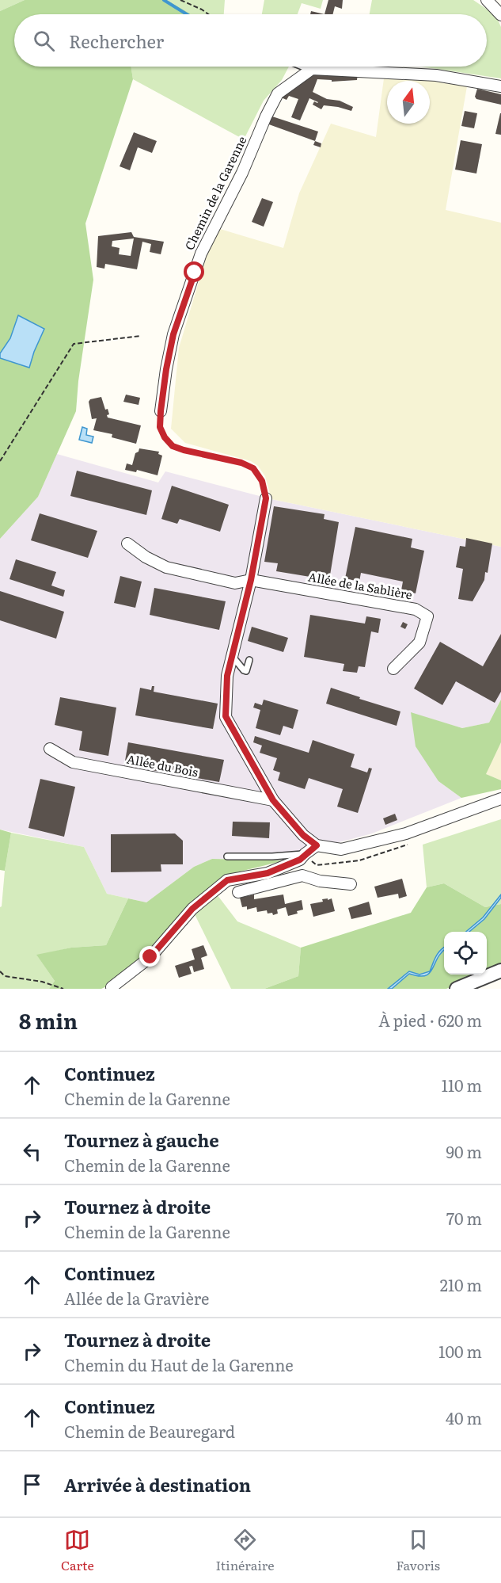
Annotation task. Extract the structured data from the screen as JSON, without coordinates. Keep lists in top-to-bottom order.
{
  "streets": {
    "street": ["Chemin de la Garenne", "Allée de la Sablière", "Allée du Bois"]
  },
  "north": "top",
  "page": {
    "search": "Rechercher",
    "heading": ["8 min", "À pied · 620 m"],
    "list": [
      ["Continuez", "Chemin de la Garenne", "110 m"],
      ["Tournez à gauche", "Chemin de la Garenne", "90 m"],
      ["Tournez à droite", "Chemin de la Garenne", "70 m"],
      ["Continuez", "Allée de la Gravière", "210 m"],
      ["Tournez à droite", "Chemin du Haut de la Garenne", "100 m"],
      ["Continuez", "Chemin de Beauregard", "40 m"],
      "Arrivée à destination"
    ],
    "nav": ["Carte", "Itinéraire", "Favoris"]
  }
}
